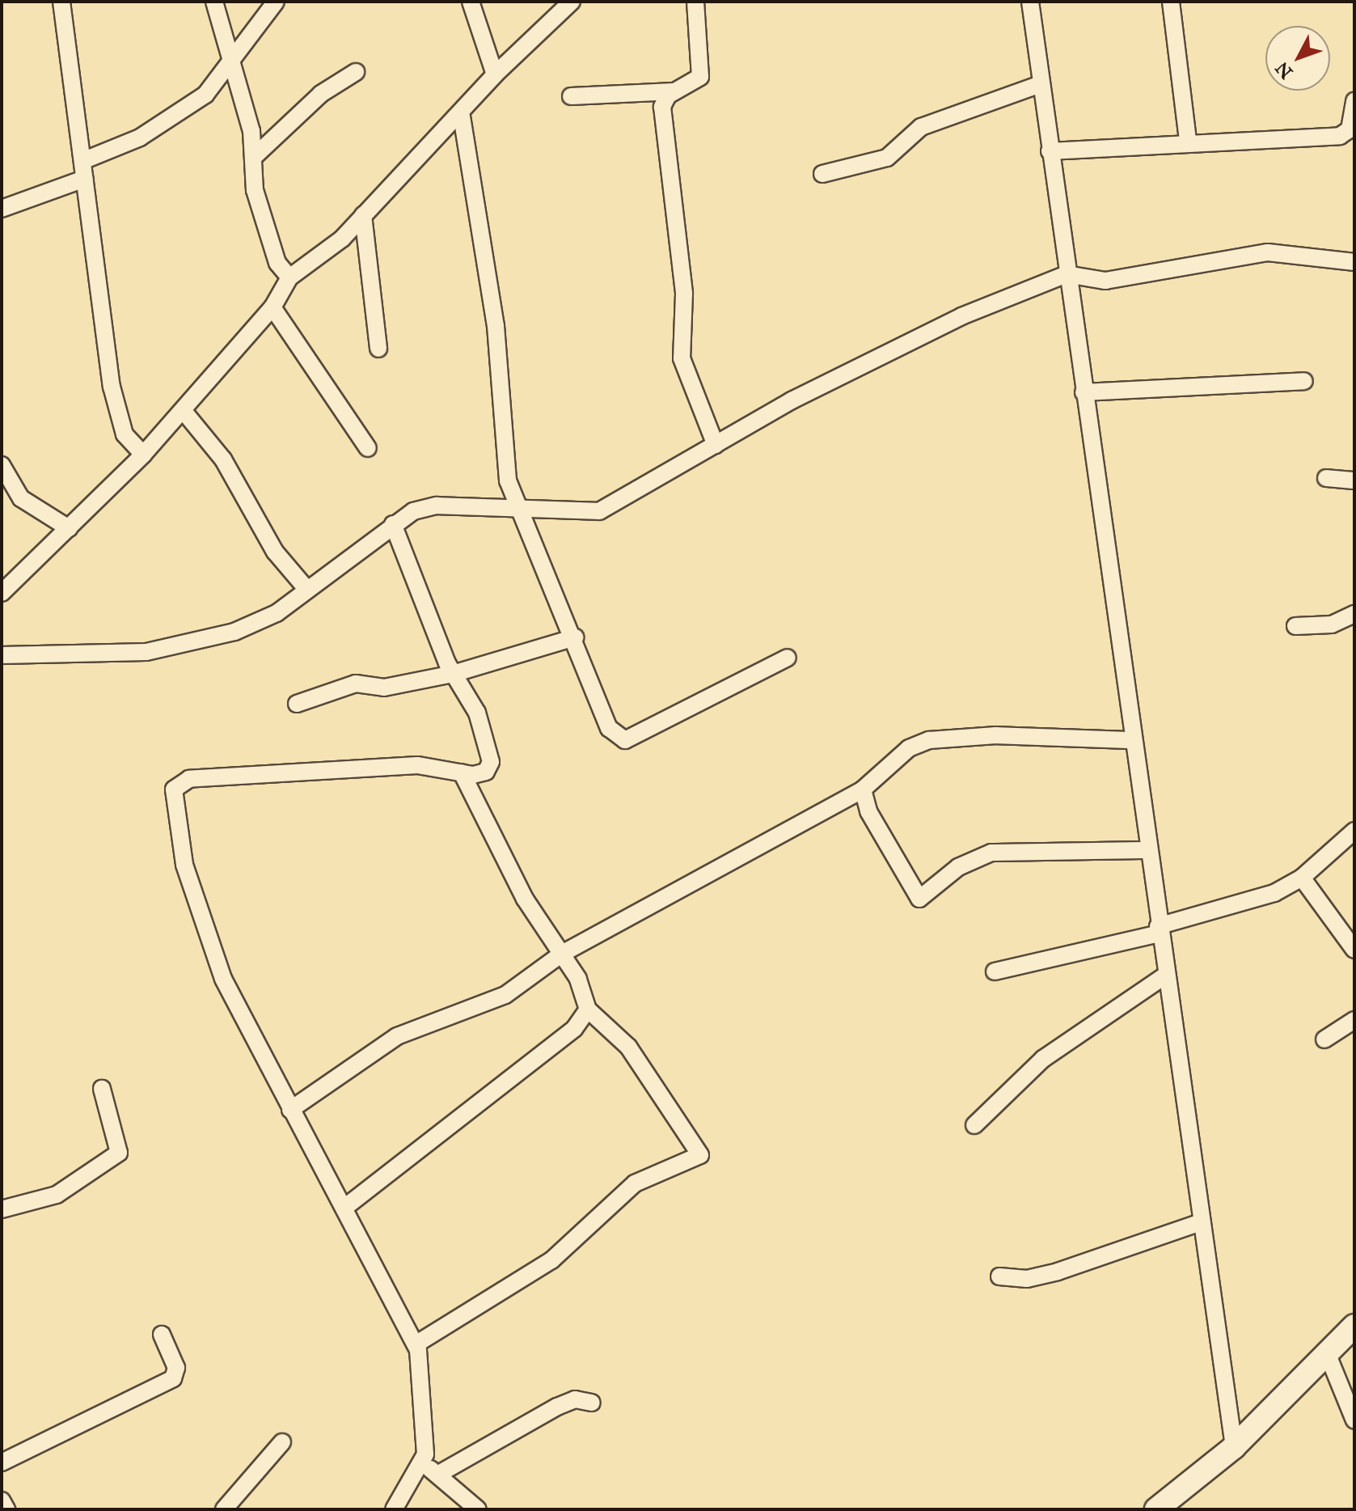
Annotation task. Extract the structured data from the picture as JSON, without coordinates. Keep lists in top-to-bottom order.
{
  "north": "bottom left"
}
